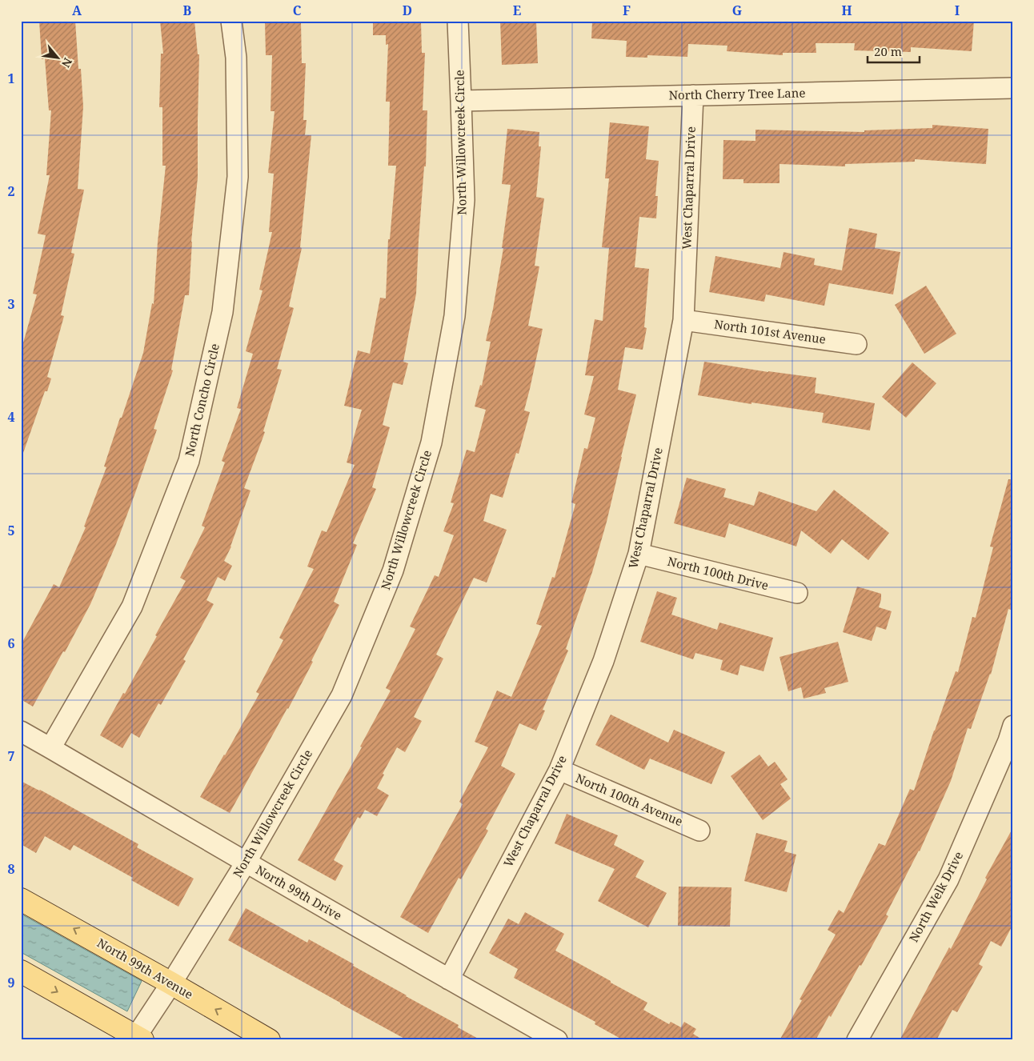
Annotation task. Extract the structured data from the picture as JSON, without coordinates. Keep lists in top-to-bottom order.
{
  "streets": {
    "main road": ["North 99th Avenue"],
    "street": [
      "North Cherry Tree Lane",
      "North Willowcreek Circle",
      "West Chaparral Drive",
      "North 101st Avenue",
      "North Concho Circle",
      "North 100th Drive",
      "North 100th Avenue",
      "North 99th Drive",
      "North Welk Drive"
    ]
  },
  "crossings": [
    ["North Cherry Tree Lane", "North Willowcreek Circle"],
    ["North Cherry Tree Lane", "West Chaparral Drive"],
    ["North Willowcreek Circle", "North 99th Drive"],
    ["North Willowcreek Circle", "North 99th Avenue"],
    ["West Chaparral Drive", "North 101st Avenue"],
    ["West Chaparral Drive", "North 100th Drive"],
    ["West Chaparral Drive", "North 100th Avenue"],
    ["West Chaparral Drive", "North 99th Drive"],
    ["North Concho Circle", "North 99th Drive"]
  ],
  "scale_bar": "20 m",
  "north": "bottom right",
  "grid": {
    "columns": [
      "A",
      "B",
      "C",
      "D",
      "E",
      "F",
      "G",
      "H",
      "I"
    ],
    "rows": [
      "1",
      "2",
      "3",
      "4",
      "5",
      "6",
      "7",
      "8",
      "9"
    ]
  }
}
